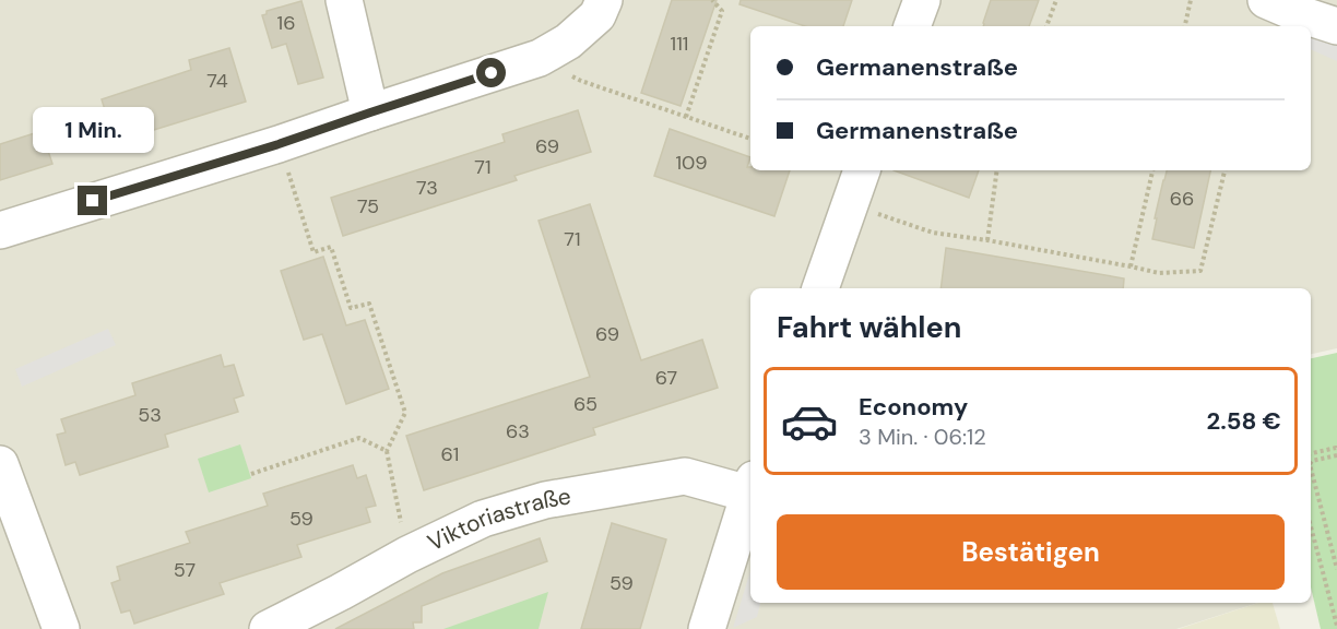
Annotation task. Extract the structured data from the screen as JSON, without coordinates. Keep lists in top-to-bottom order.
{
  "streets": {
    "street": ["Viktoriastraße"]
  },
  "house_numbers": [
    "16",
    "111",
    "74",
    "69",
    "109",
    "71",
    "73",
    "66",
    "75",
    "71",
    "69",
    "67",
    "65",
    "53",
    "63",
    "61",
    "59",
    "57",
    "59"
  ],
  "page": {
    "banner": ["Germanenstraße", "Germanenstraße"],
    "bubble": "1 Min.",
    "heading": "Fahrt wählen",
    "list": [
      {
        "name": "Economy",
        "note": "3 Min. · 06:12",
        "value": "2.58 €"
      }
    ],
    "buttons": "Bestätigen"
  }
}
